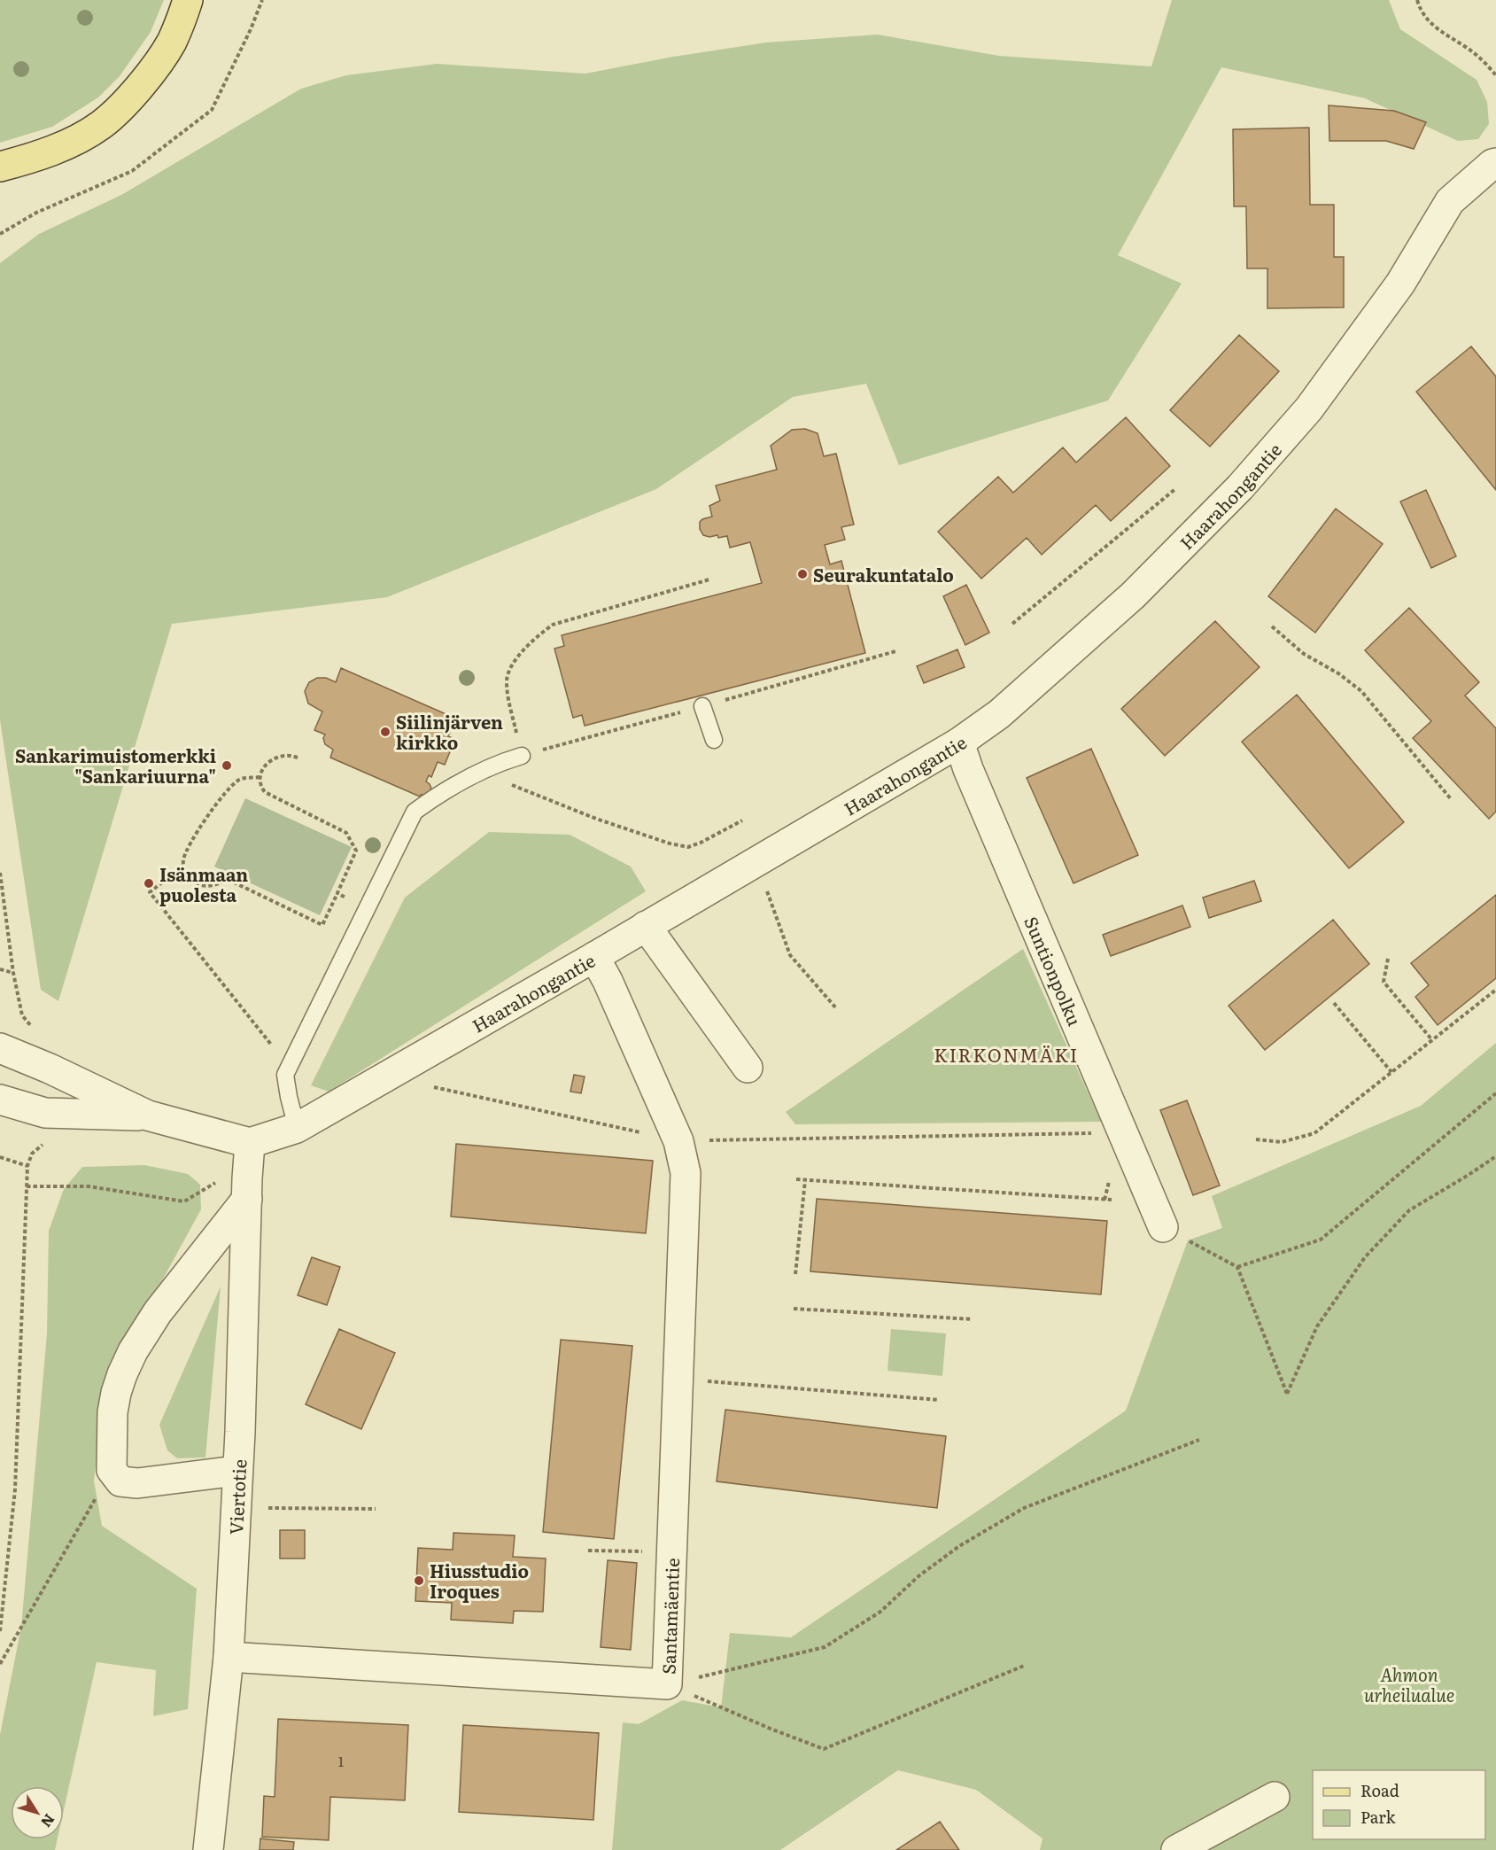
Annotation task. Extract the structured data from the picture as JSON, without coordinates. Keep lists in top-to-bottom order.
{
  "streets": {
    "street": [
      "Haarahongantie",
      "Suntionpolku",
      "Viertotie",
      "Santamäentie"
    ]
  },
  "crossings": [
    ["Haarahongantie", "Suntionpolku"],
    ["Haarahongantie", "Viertotie"],
    ["Haarahongantie", "Santamäentie"],
    ["Viertotie", "Santamäentie"]
  ],
  "districts": ["KIRKONMÄKI"],
  "parks": ["Ahmon urheilualue"],
  "places": [
    "Seurakuntatalo",
    "Siilinjärven kirkko",
    "Sankarimuistomerkki \"Sankariuurna\"",
    "Isänmaan puolesta",
    "Hiusstudio Iroques"
  ],
  "house_numbers": ["1"],
  "legend": ["Road", "Park"],
  "north": "bottom right"
}
